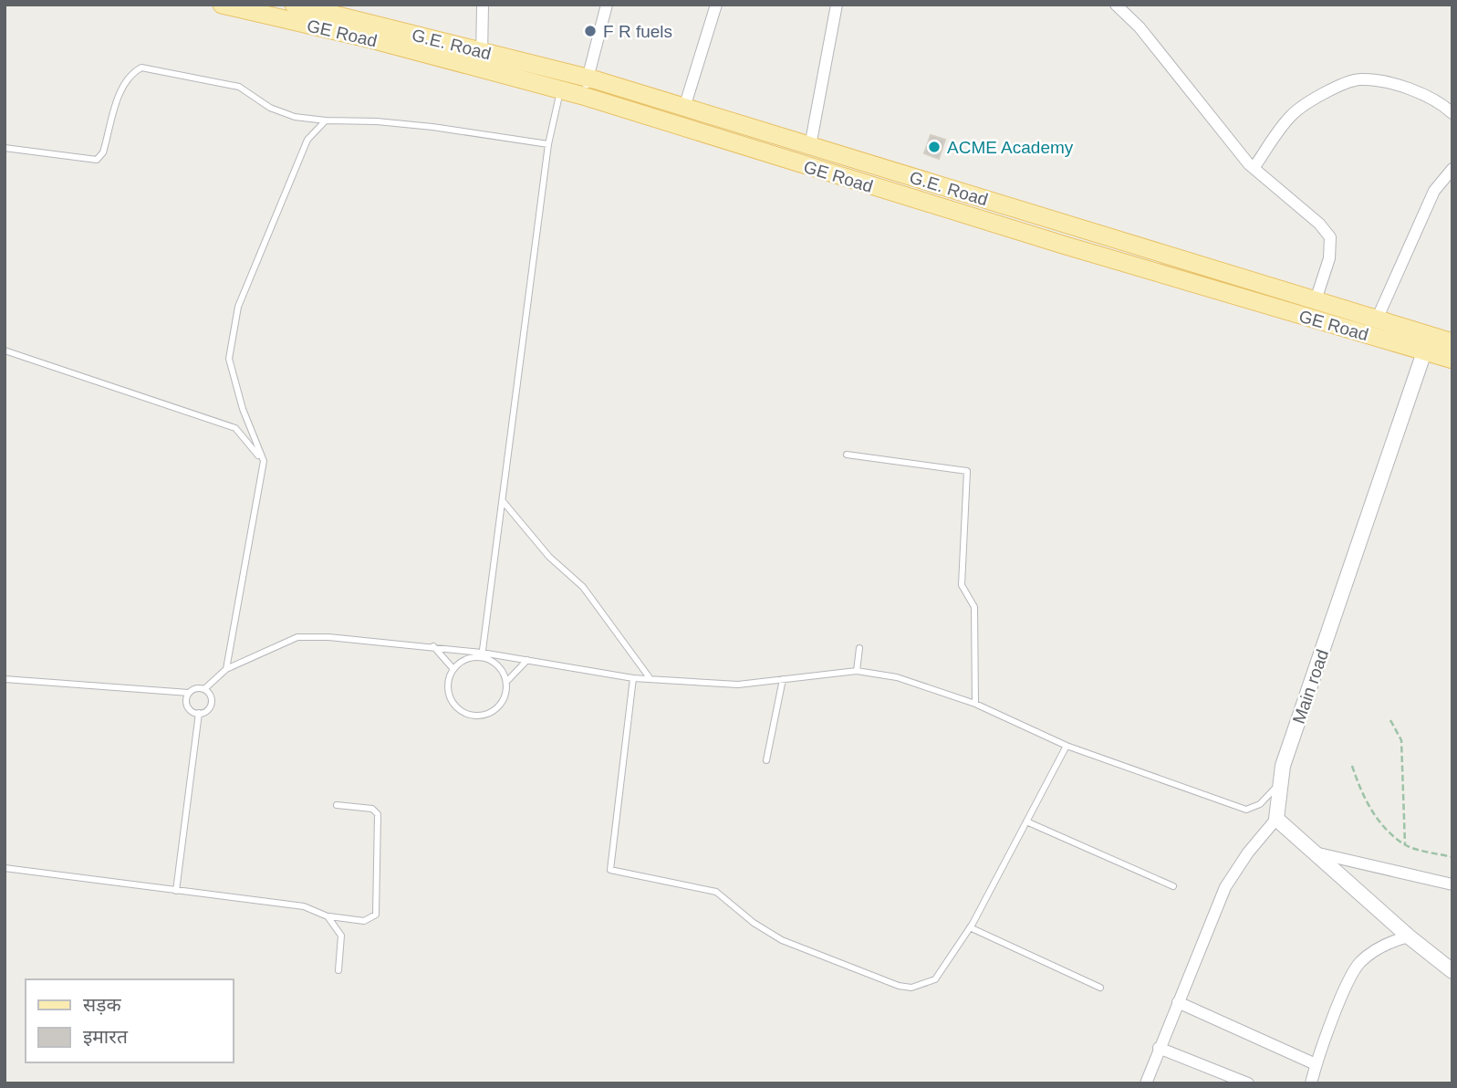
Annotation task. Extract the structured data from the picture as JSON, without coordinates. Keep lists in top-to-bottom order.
{
  "streets": {
    "main road": ["GE Road", "G.E. Road"],
    "street": ["Main road"]
  },
  "crossings": [
    ["GE Road", "G.E. Road"],
    ["GE Road", "Main road"],
    ["G.E. Road", "Main road"]
  ],
  "places": ["F R fuels", "ACME Academy"],
  "legend": ["सड़क", "इमारत"]
}
